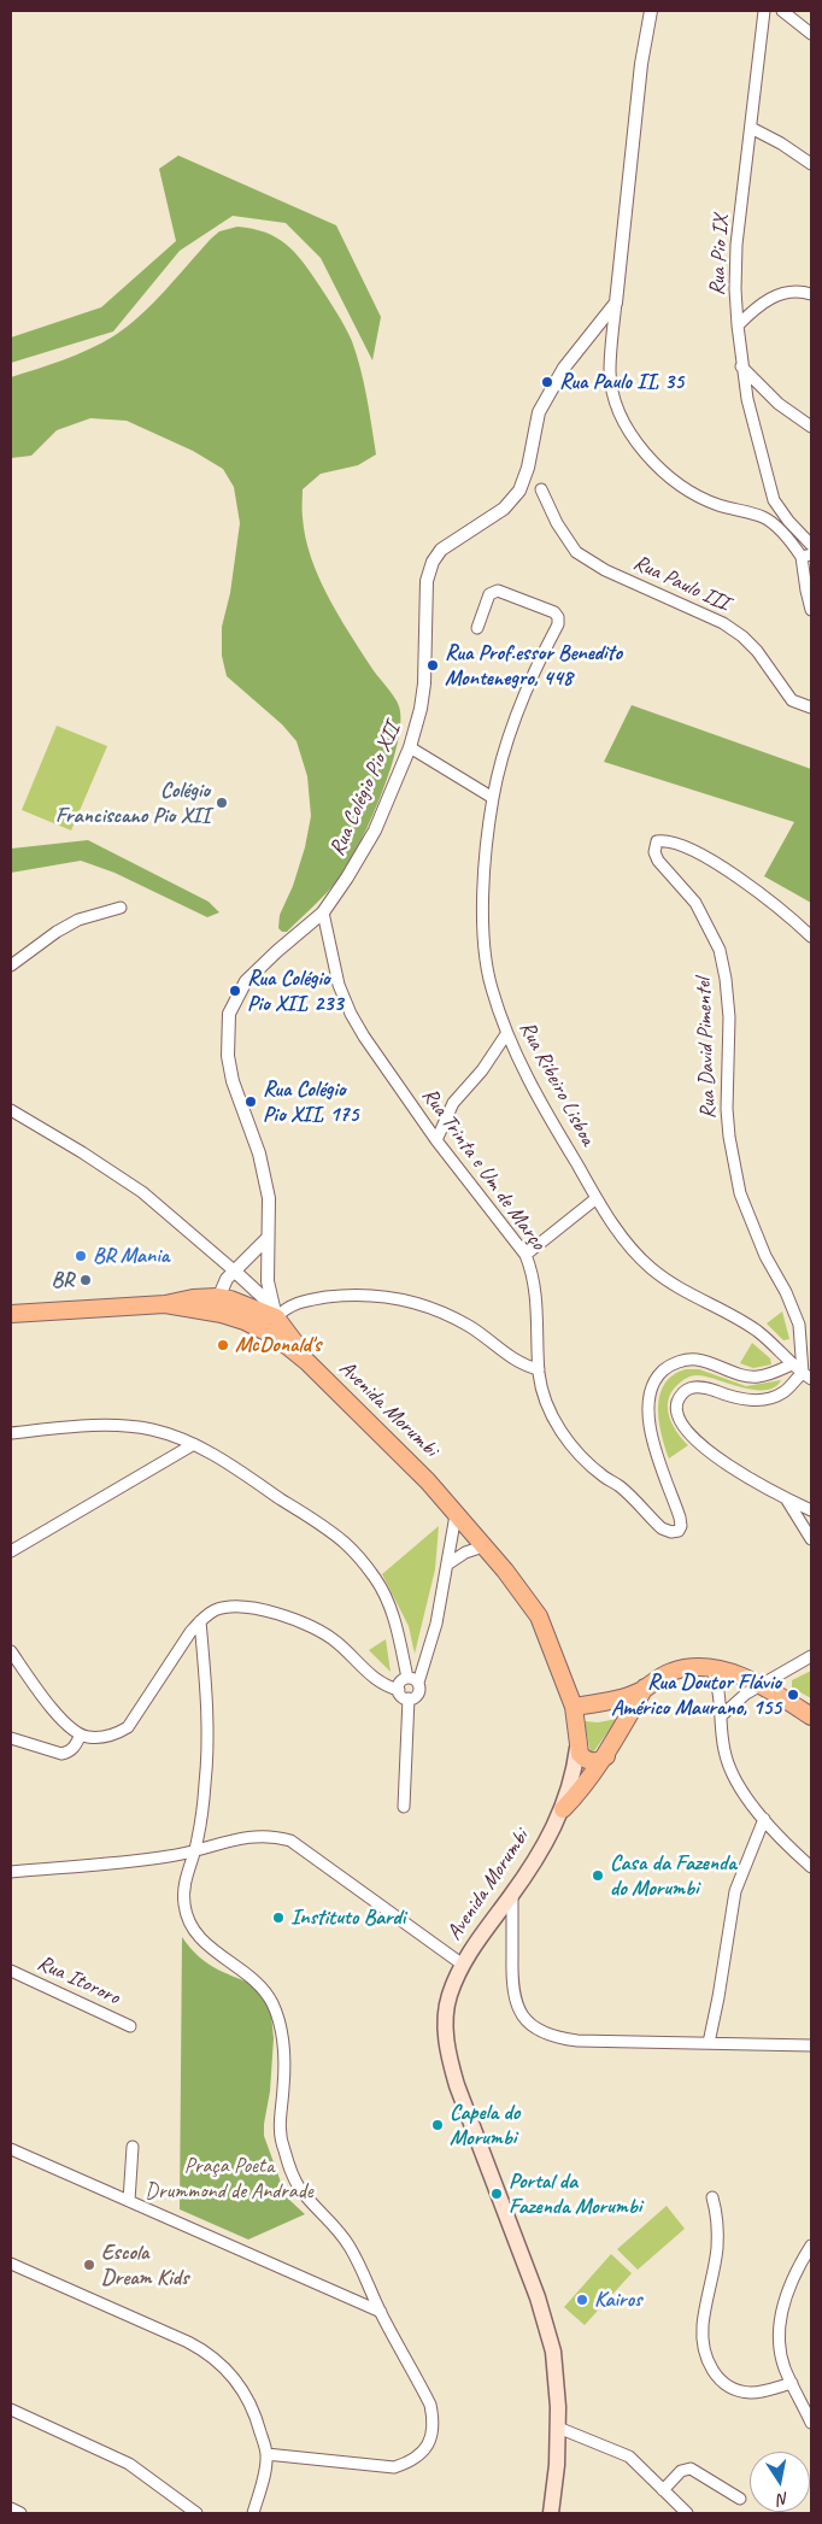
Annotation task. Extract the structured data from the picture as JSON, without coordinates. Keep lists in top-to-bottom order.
{
  "streets": {
    "main road": ["Avenida Morumbi"],
    "street": [
      "Rua Pio IX",
      "Rua Paulo III",
      "Rua Colégio Pio XII",
      "Rua David Pimentel",
      "Rua Ribeiro Lisboa",
      "Rua Trinta e Um de Março",
      "Rua Itororo"
    ]
  },
  "crossings": [
    ["Rua Colégio Pio XII", "Rua Trinta e Um de Março"],
    ["Rua Colégio Pio XII", "Avenida Morumbi"],
    ["Rua David Pimentel", "Rua Ribeiro Lisboa"],
    ["Rua Ribeiro Lisboa", "Rua Trinta e Um de Março"]
  ],
  "parks": ["Praça Poeta Drummond de Andrade"],
  "places": [
    "Rua Paulo II, 35",
    "Rua Prof.essor Benedito Montenegro, 448",
    "Colégio Franciscano Pio XII",
    "Rua Colégio Pio XII, 233",
    "Rua Colégio Pio XII, 175",
    "BR Mania",
    "BR",
    "McDonald's",
    "Rua Doutor Flávio Américo Maurano, 155",
    "Casa da Fazenda do Morumbi",
    "Instituto Bardi",
    "Capela do Morumbi",
    "Portal da Fazenda Morumbi",
    "Escola Dream Kids",
    "Kairos"
  ],
  "north": "bottom"
}
